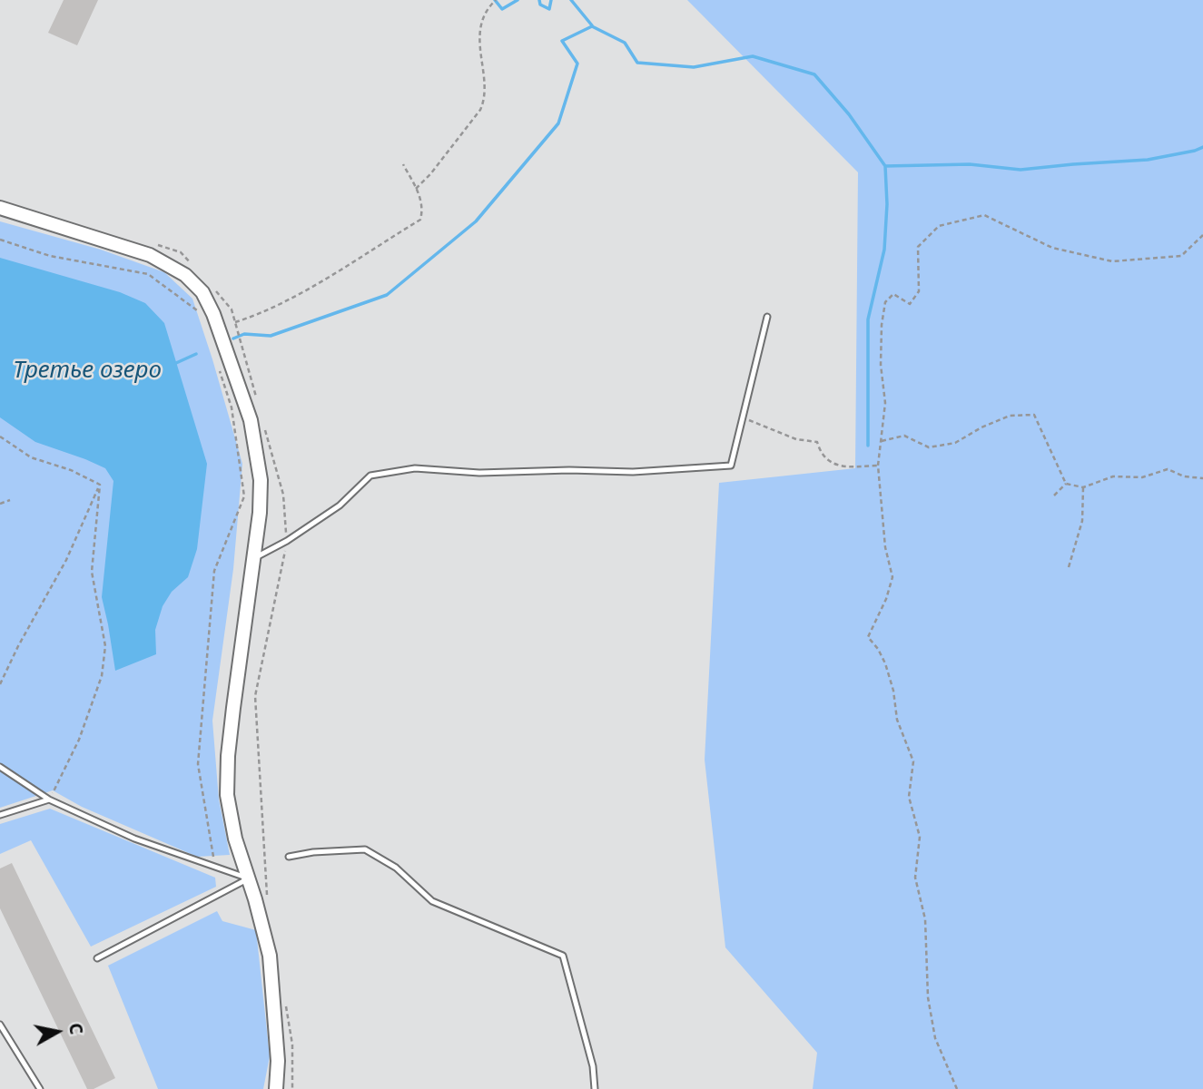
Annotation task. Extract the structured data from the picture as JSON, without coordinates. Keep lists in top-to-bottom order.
{
  "water": ["Третье озеро"],
  "north": "right"
}
